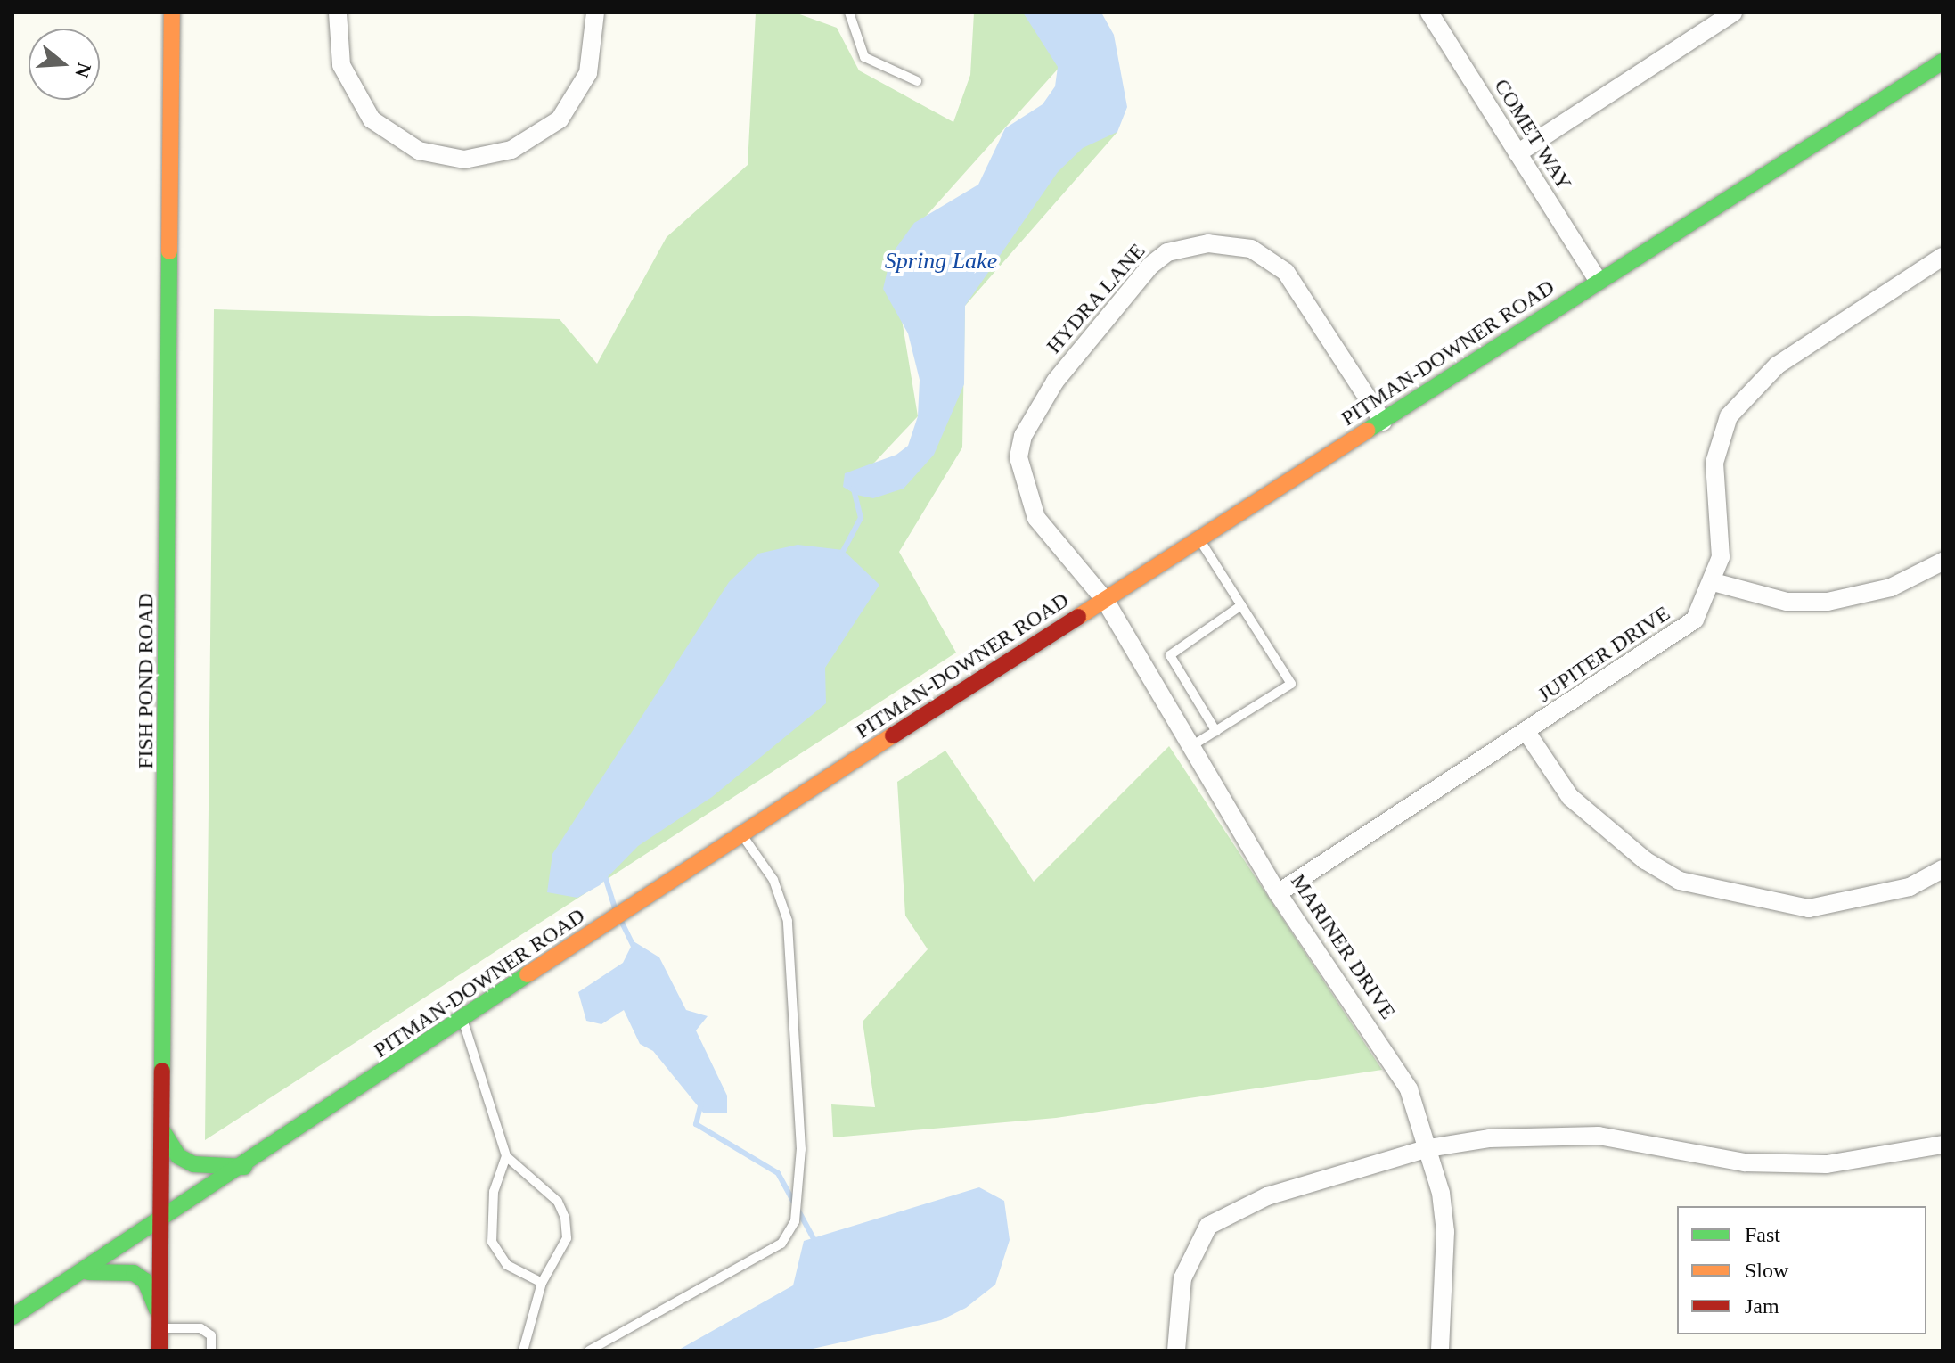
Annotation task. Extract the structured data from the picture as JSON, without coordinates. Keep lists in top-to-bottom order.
{
  "streets": {
    "street": [
      "COMET WAY",
      "HYDRA LANE",
      "PITMAN-DOWNER ROAD",
      "JUPITER DRIVE",
      "FISH POND ROAD",
      "MARINER DRIVE"
    ]
  },
  "crossings": [
    ["COMET WAY", "PITMAN-DOWNER ROAD"],
    ["HYDRA LANE", "PITMAN-DOWNER ROAD"],
    ["HYDRA LANE", "MARINER DRIVE"],
    ["PITMAN-DOWNER ROAD", "FISH POND ROAD"],
    ["PITMAN-DOWNER ROAD", "MARINER DRIVE"],
    ["JUPITER DRIVE", "MARINER DRIVE"]
  ],
  "water": ["Spring Lake"],
  "legend": ["Fast", "Slow", "Jam"],
  "north": "right"
}
